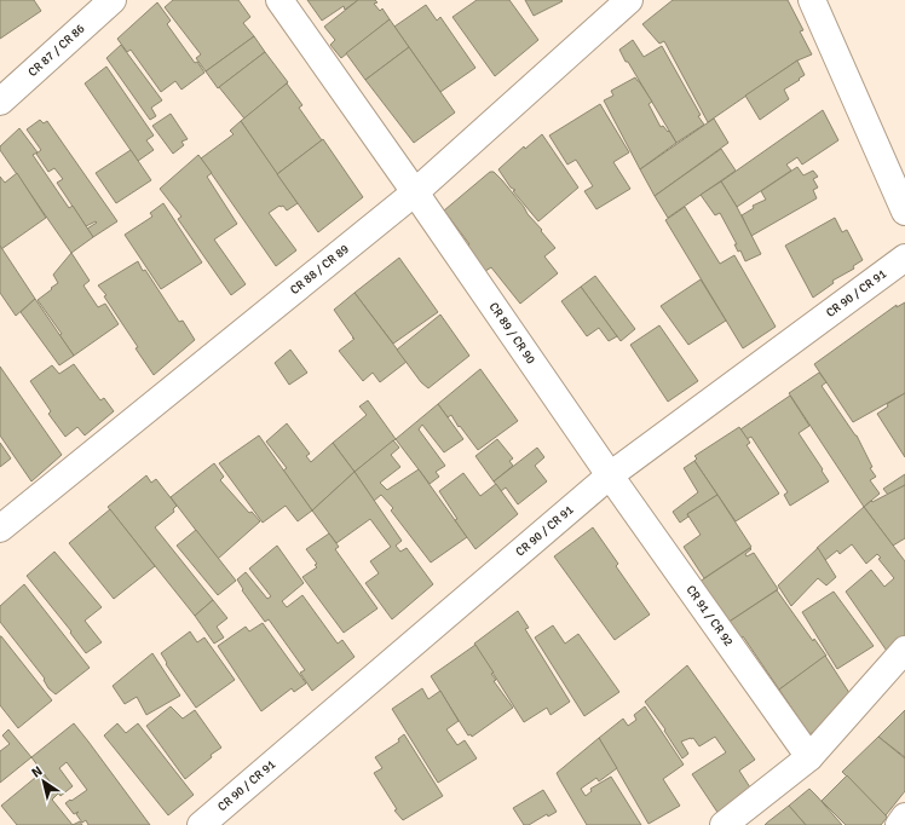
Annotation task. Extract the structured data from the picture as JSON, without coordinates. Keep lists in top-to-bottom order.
{
  "streets": {
    "street": [
      "CR 87 / CR 86",
      "CR 88 / CR 89",
      "CR 90 / CR 91",
      "CR 89 / CR 90",
      "CR 91 / CR 92"
    ]
  },
  "crossings": [
    ["CR 88 / CR 89", "CR 89 / CR 90"],
    ["CR 90 / CR 91", "CR 89 / CR 90"],
    ["CR 90 / CR 91", "CR 91 / CR 92"],
    ["CR 89 / CR 90", "CR 91 / CR 92"]
  ],
  "north": "top left"
}
